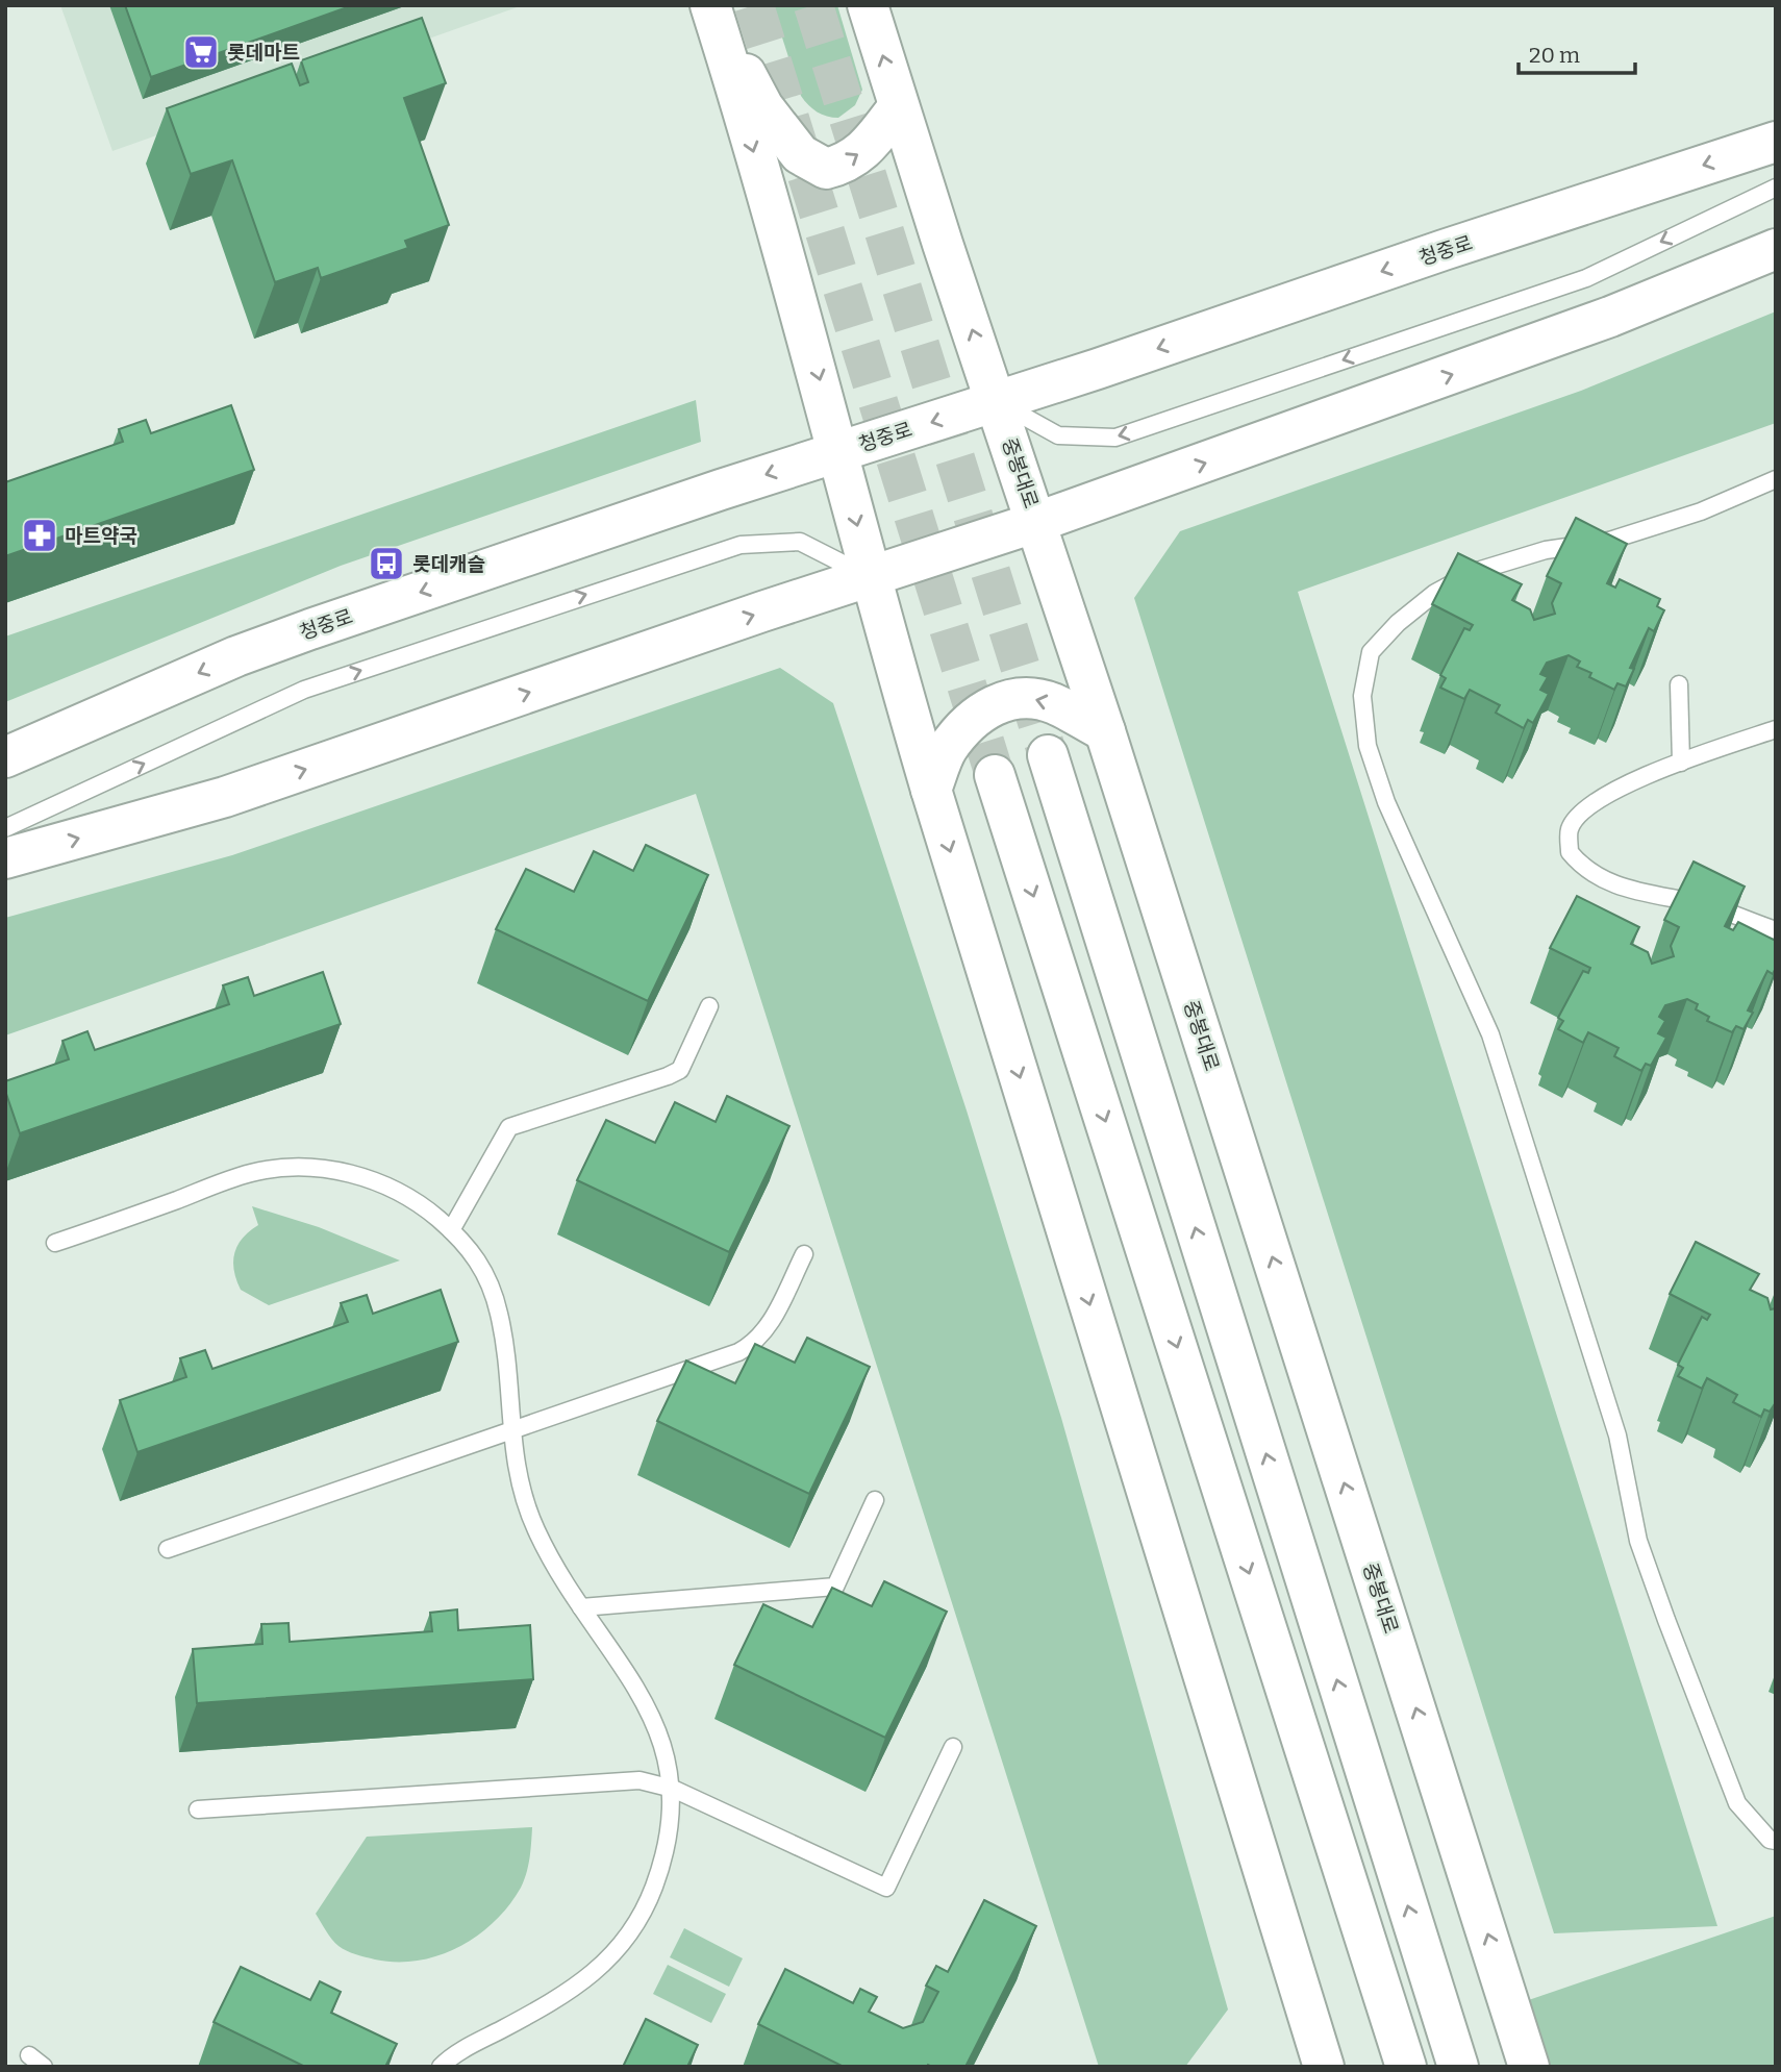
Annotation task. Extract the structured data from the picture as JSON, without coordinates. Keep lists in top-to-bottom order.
{
  "streets": {
    "main road": ["청중로", "중봉대로"]
  },
  "crossings": [
    ["청중로", "중봉대로"]
  ],
  "places": {
    "supermarket": ["롯데마트"],
    "pharmacy": ["마트약국"],
    "bus stop": ["롯데캐슬"]
  },
  "scale_bar": "20 m"
}
